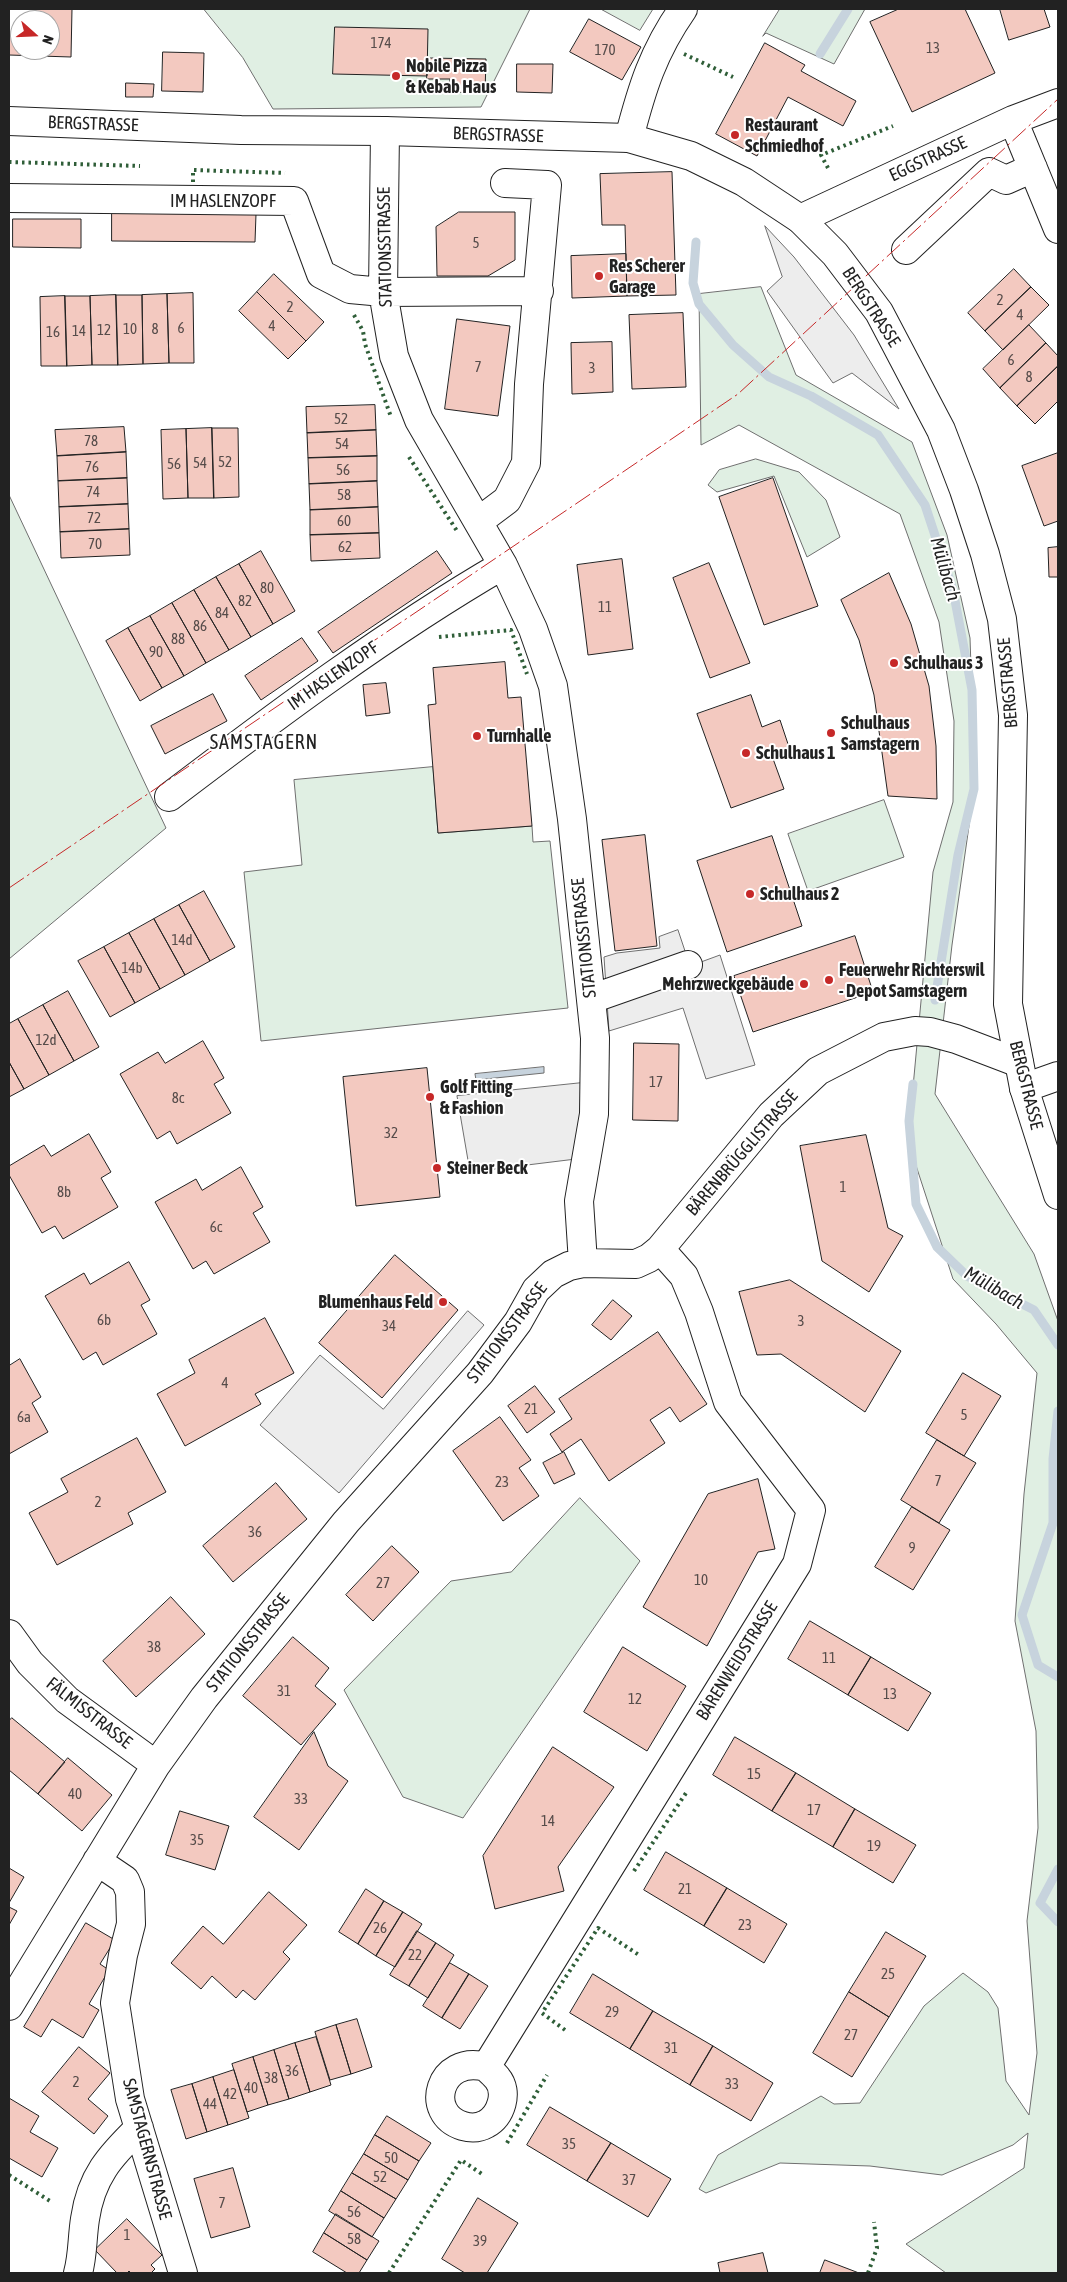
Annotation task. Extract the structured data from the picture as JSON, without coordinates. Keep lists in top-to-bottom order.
{
  "streets": {
    "street": [
      "BERGSTRASSE",
      "EGGSTRASSE",
      "IM HASLENZOPF",
      "STATIONSSTRASSE",
      "BÄRENBRÜGGLISTRASSE",
      "BÄRENWEIDSTRASSE",
      "FÄLMISSTRASSE",
      "SAMSTAGERNSTRASSE"
    ]
  },
  "crossings": [
    ["BERGSTRASSE", "EGGSTRASSE"],
    ["BERGSTRASSE", "STATIONSSTRASSE"],
    ["BERGSTRASSE", "BÄRENBRÜGGLISTRASSE"],
    ["IM HASLENZOPF", "STATIONSSTRASSE"],
    ["STATIONSSTRASSE", "BÄRENBRÜGGLISTRASSE"],
    ["STATIONSSTRASSE", "FÄLMISSTRASSE"],
    ["STATIONSSTRASSE", "SAMSTAGERNSTRASSE"],
    ["BÄRENBRÜGGLISTRASSE", "BÄRENWEIDSTRASSE"]
  ],
  "districts": ["SAMSTAGERN"],
  "water": ["Mülibach"],
  "places": [
    "Nobile Pizza & Kebab Haus",
    "Restaurant Schmiedhof",
    "Res Scherer Garage",
    "Schulhaus 3",
    "Schulhaus Samstagern",
    "Turnhalle",
    "Schulhaus 1",
    "Schulhaus 2",
    "Feuerwehr Richterswil - Depot Samstagern",
    "Mehrzweckgebäude",
    "Golf Fitting & Fashion",
    "Steiner Beck",
    "Blumenhaus Feld"
  ],
  "house_numbers": [
    "174",
    "13",
    "170",
    "5",
    "2",
    "2",
    "4",
    "4",
    "6",
    "10",
    "8",
    "12",
    "14",
    "16",
    "6",
    "7",
    "3",
    "8",
    "52",
    "78",
    "54",
    "52",
    "54",
    "56",
    "76",
    "56",
    "74",
    "58",
    "72",
    "60",
    "70",
    "62",
    "80",
    "82",
    "11",
    "84",
    "86",
    "88",
    "90",
    "14d",
    "14b",
    "12d",
    "17",
    "8c",
    "32",
    "1",
    "8b",
    "6c",
    "6b",
    "3",
    "34",
    "4",
    "21",
    "5",
    "6a",
    "7",
    "23",
    "2",
    "36",
    "9",
    "10",
    "27",
    "38",
    "11",
    "31",
    "13",
    "12",
    "15",
    "40",
    "33",
    "17",
    "14",
    "35",
    "19",
    "21",
    "23",
    "26",
    "22",
    "25",
    "29",
    "27",
    "31",
    "36",
    "38",
    "2",
    "33",
    "40",
    "42",
    "44",
    "35",
    "50",
    "52",
    "37",
    "7",
    "56",
    "1",
    "58",
    "39"
  ],
  "north": "right"
}
